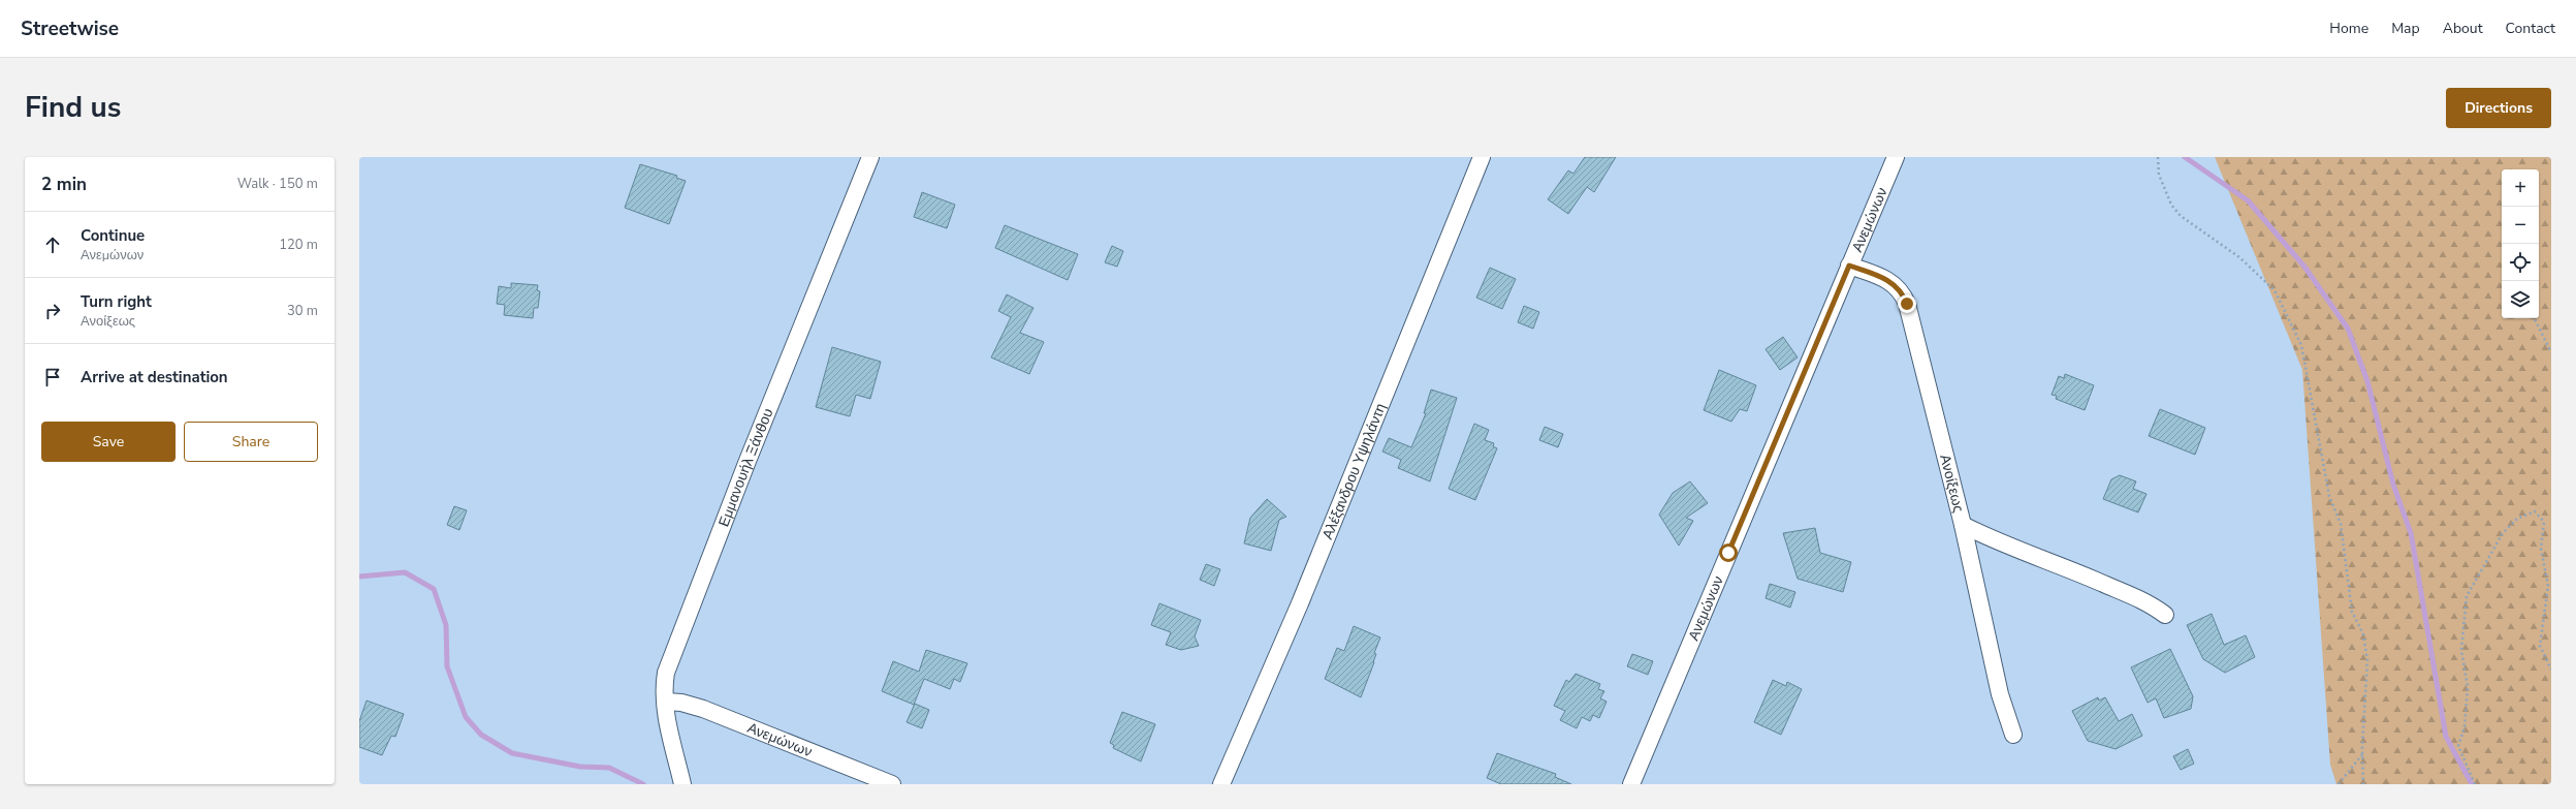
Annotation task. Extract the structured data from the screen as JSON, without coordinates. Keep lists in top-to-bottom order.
{
  "streets": {
    "street": [
      "Ανεμώνων",
      "Εμμανουήλ Ξάνθου",
      "Αλέξανδρου Υψηλάντη",
      "Ανοίξεως"
    ]
  },
  "crossings": [
    ["Ανεμώνων", "Εμμανουήλ Ξάνθου"],
    ["Ανεμώνων", "Ανοίξεως"]
  ],
  "page": {
    "header": "Streetwise",
    "nav": [
      "Home",
      "Map",
      "About",
      "Contact"
    ],
    "title": "Find us",
    "buttons": [
      "Directions",
      ["Save", "Share"]
    ],
    "heading": ["2 min", "Walk · 150 m"],
    "map_buttons": ["+", "−"],
    "list": [
      ["Continue", "Ανεμώνων", "120 m"],
      ["Turn right", "Ανοίξεως", "30 m"],
      "Arrive at destination"
    ]
  }
}
